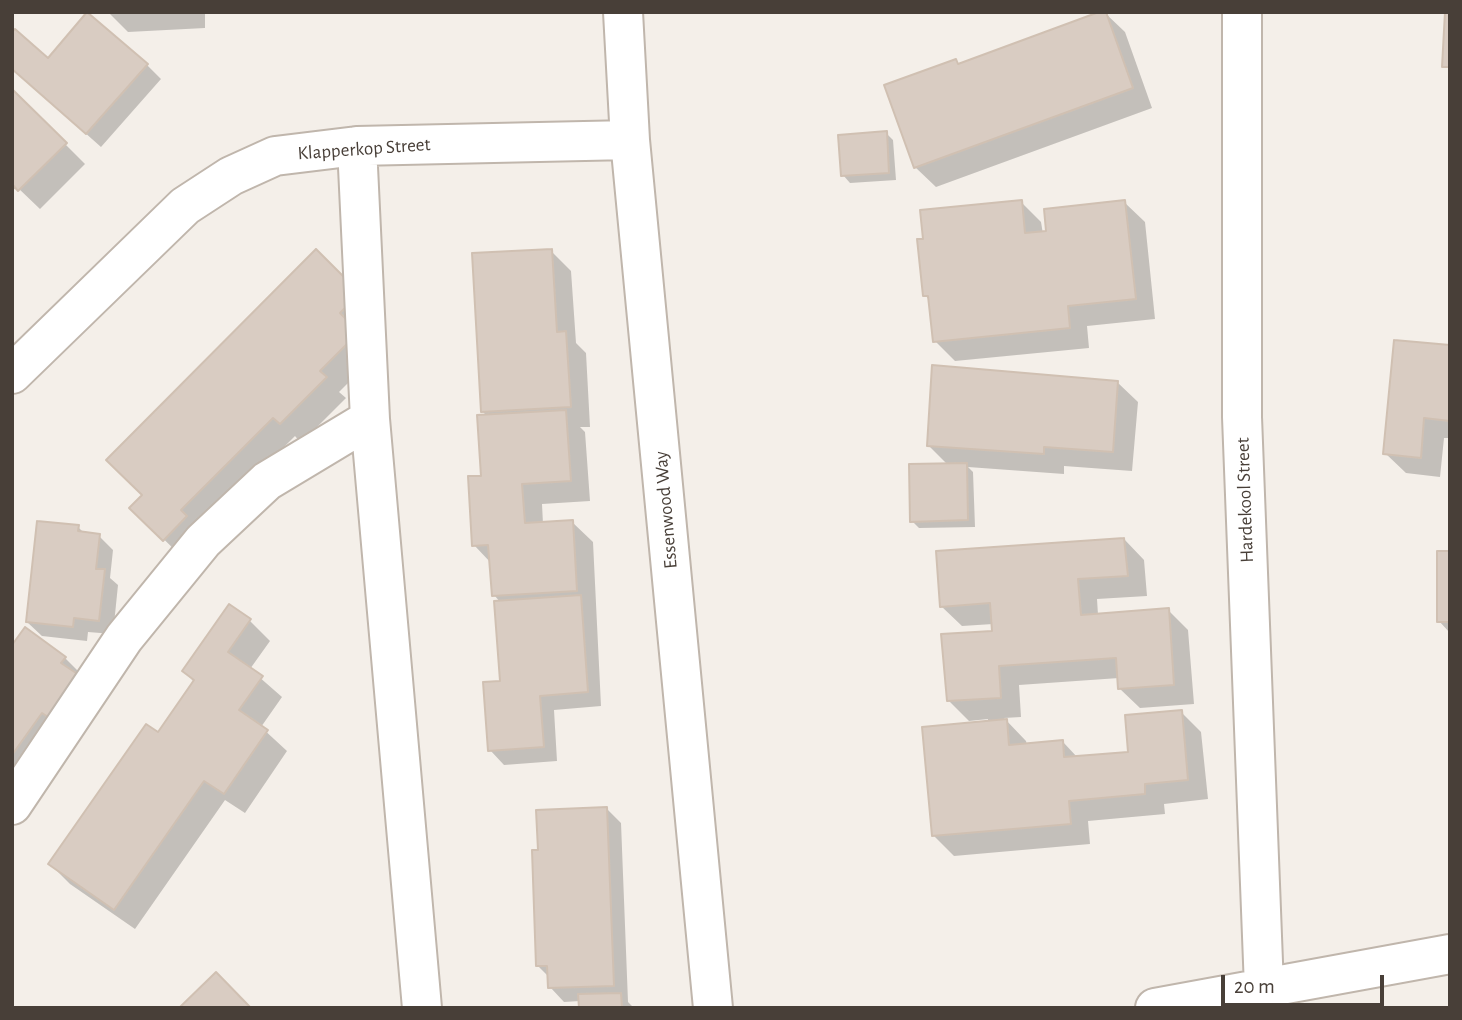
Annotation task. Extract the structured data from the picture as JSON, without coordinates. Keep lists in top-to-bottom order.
{
  "streets": {
    "street": ["Klapperkop Street", "Hardekool Street", "Essenwood Way"]
  },
  "crossings": [
    ["Klapperkop Street", "Essenwood Way"]
  ],
  "scale_bar": "20 m"
}
